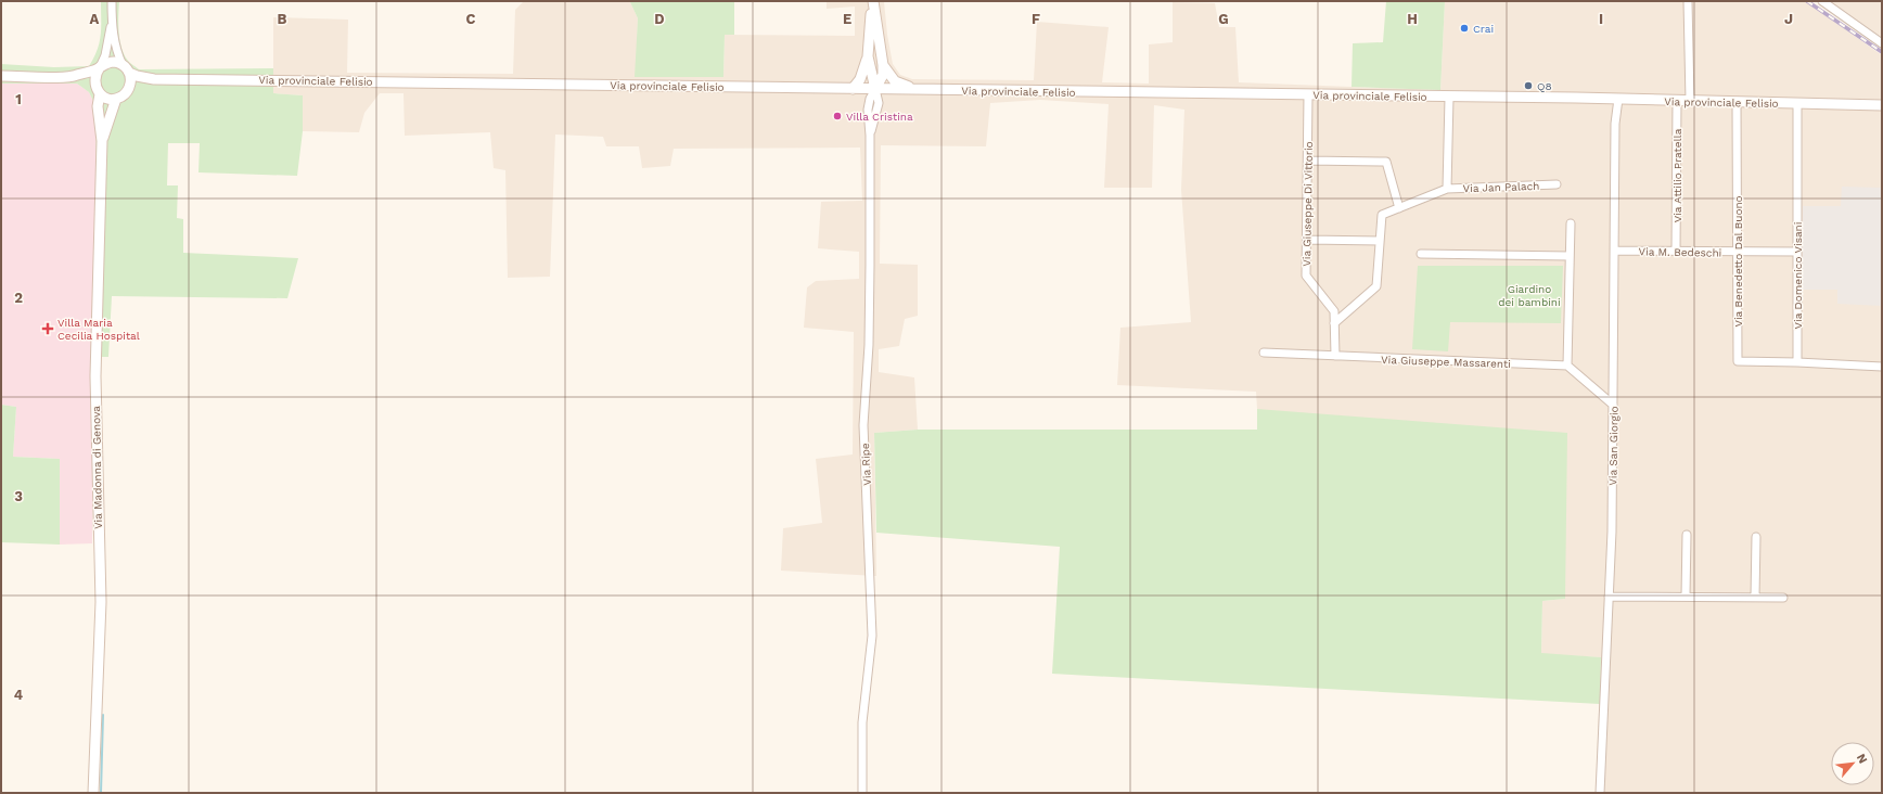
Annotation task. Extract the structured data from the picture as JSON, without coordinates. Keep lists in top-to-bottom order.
{
  "streets": {
    "main road": ["Via provinciale Felisio", "Via Madonna di Genova"],
    "street": [
      "Via Attilio Pratella",
      "Via Jan Palach",
      "Via Giuseppe Di Vittorio",
      "Via M. Bedeschi",
      "Via Benedetto Dal Buono",
      "Via Domenico Visani",
      "Via Giuseppe Massarenti",
      "Via San Giorgio",
      "Via Ripe"
    ]
  },
  "crossings": [
    ["Via provinciale Felisio", "Via Attilio Pratella"],
    ["Via provinciale Felisio", "Via Giuseppe Di Vittorio"],
    ["Via provinciale Felisio", "Via Benedetto Dal Buono"],
    ["Via provinciale Felisio", "Via Domenico Visani"],
    ["Via provinciale Felisio", "Via San Giorgio"],
    ["Via provinciale Felisio", "Via Ripe"],
    ["Via Attilio Pratella", "Via M. Bedeschi"],
    ["Via Giuseppe Di Vittorio", "Via Giuseppe Massarenti"],
    ["Via M. Bedeschi", "Via Benedetto Dal Buono"],
    ["Via M. Bedeschi", "Via Domenico Visani"],
    ["Via M. Bedeschi", "Via San Giorgio"],
    ["Via Benedetto Dal Buono", "Via Domenico Visani"]
  ],
  "parks": ["Giardino dei bambini"],
  "places": {
    "other": ["Crai", "Q8", "Villa Cristina"],
    "health": ["Villa Maria Cecilia Hospital"]
  },
  "north": "top right",
  "grid": {
    "columns": [
      "A",
      "B",
      "C",
      "D",
      "E",
      "F",
      "G",
      "H",
      "I",
      "J"
    ],
    "rows": [
      "1",
      "2",
      "3",
      "4"
    ]
  }
}
